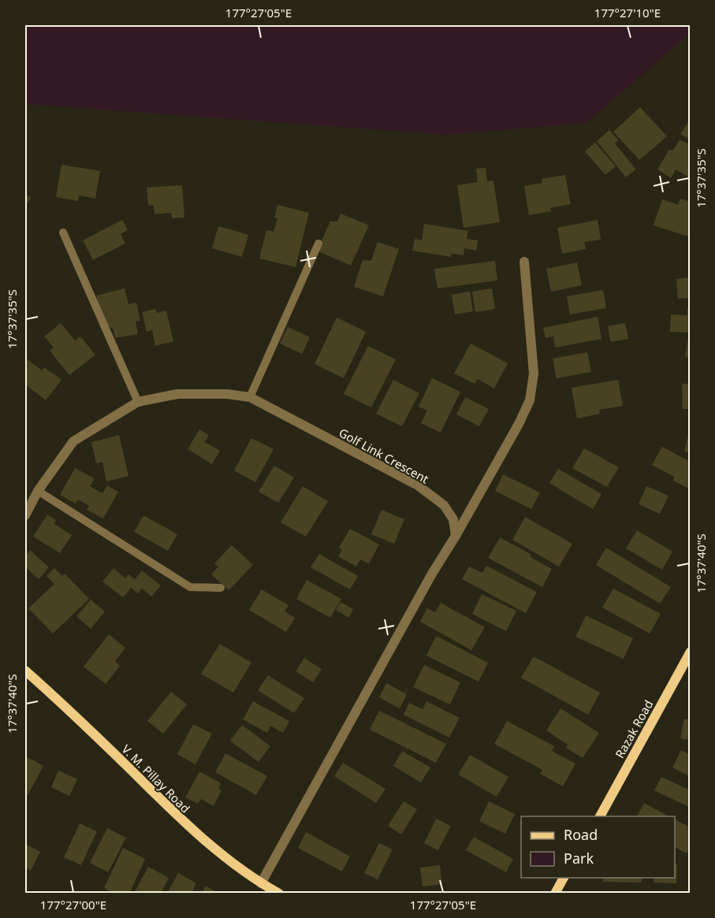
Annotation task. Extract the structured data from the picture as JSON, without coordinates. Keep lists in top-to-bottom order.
{
  "streets": {
    "main road": ["Razak Road", "V. M. Pillay Road"],
    "street": ["Golf Link Crescent"]
  },
  "legend": ["Road", "Park"],
  "coordinates": [
    "177°27'05\"E",
    "177°27'10\"E",
    "17°37'35\"S",
    "17°37'40\"S",
    "177°27'00\"E"
  ]
}
